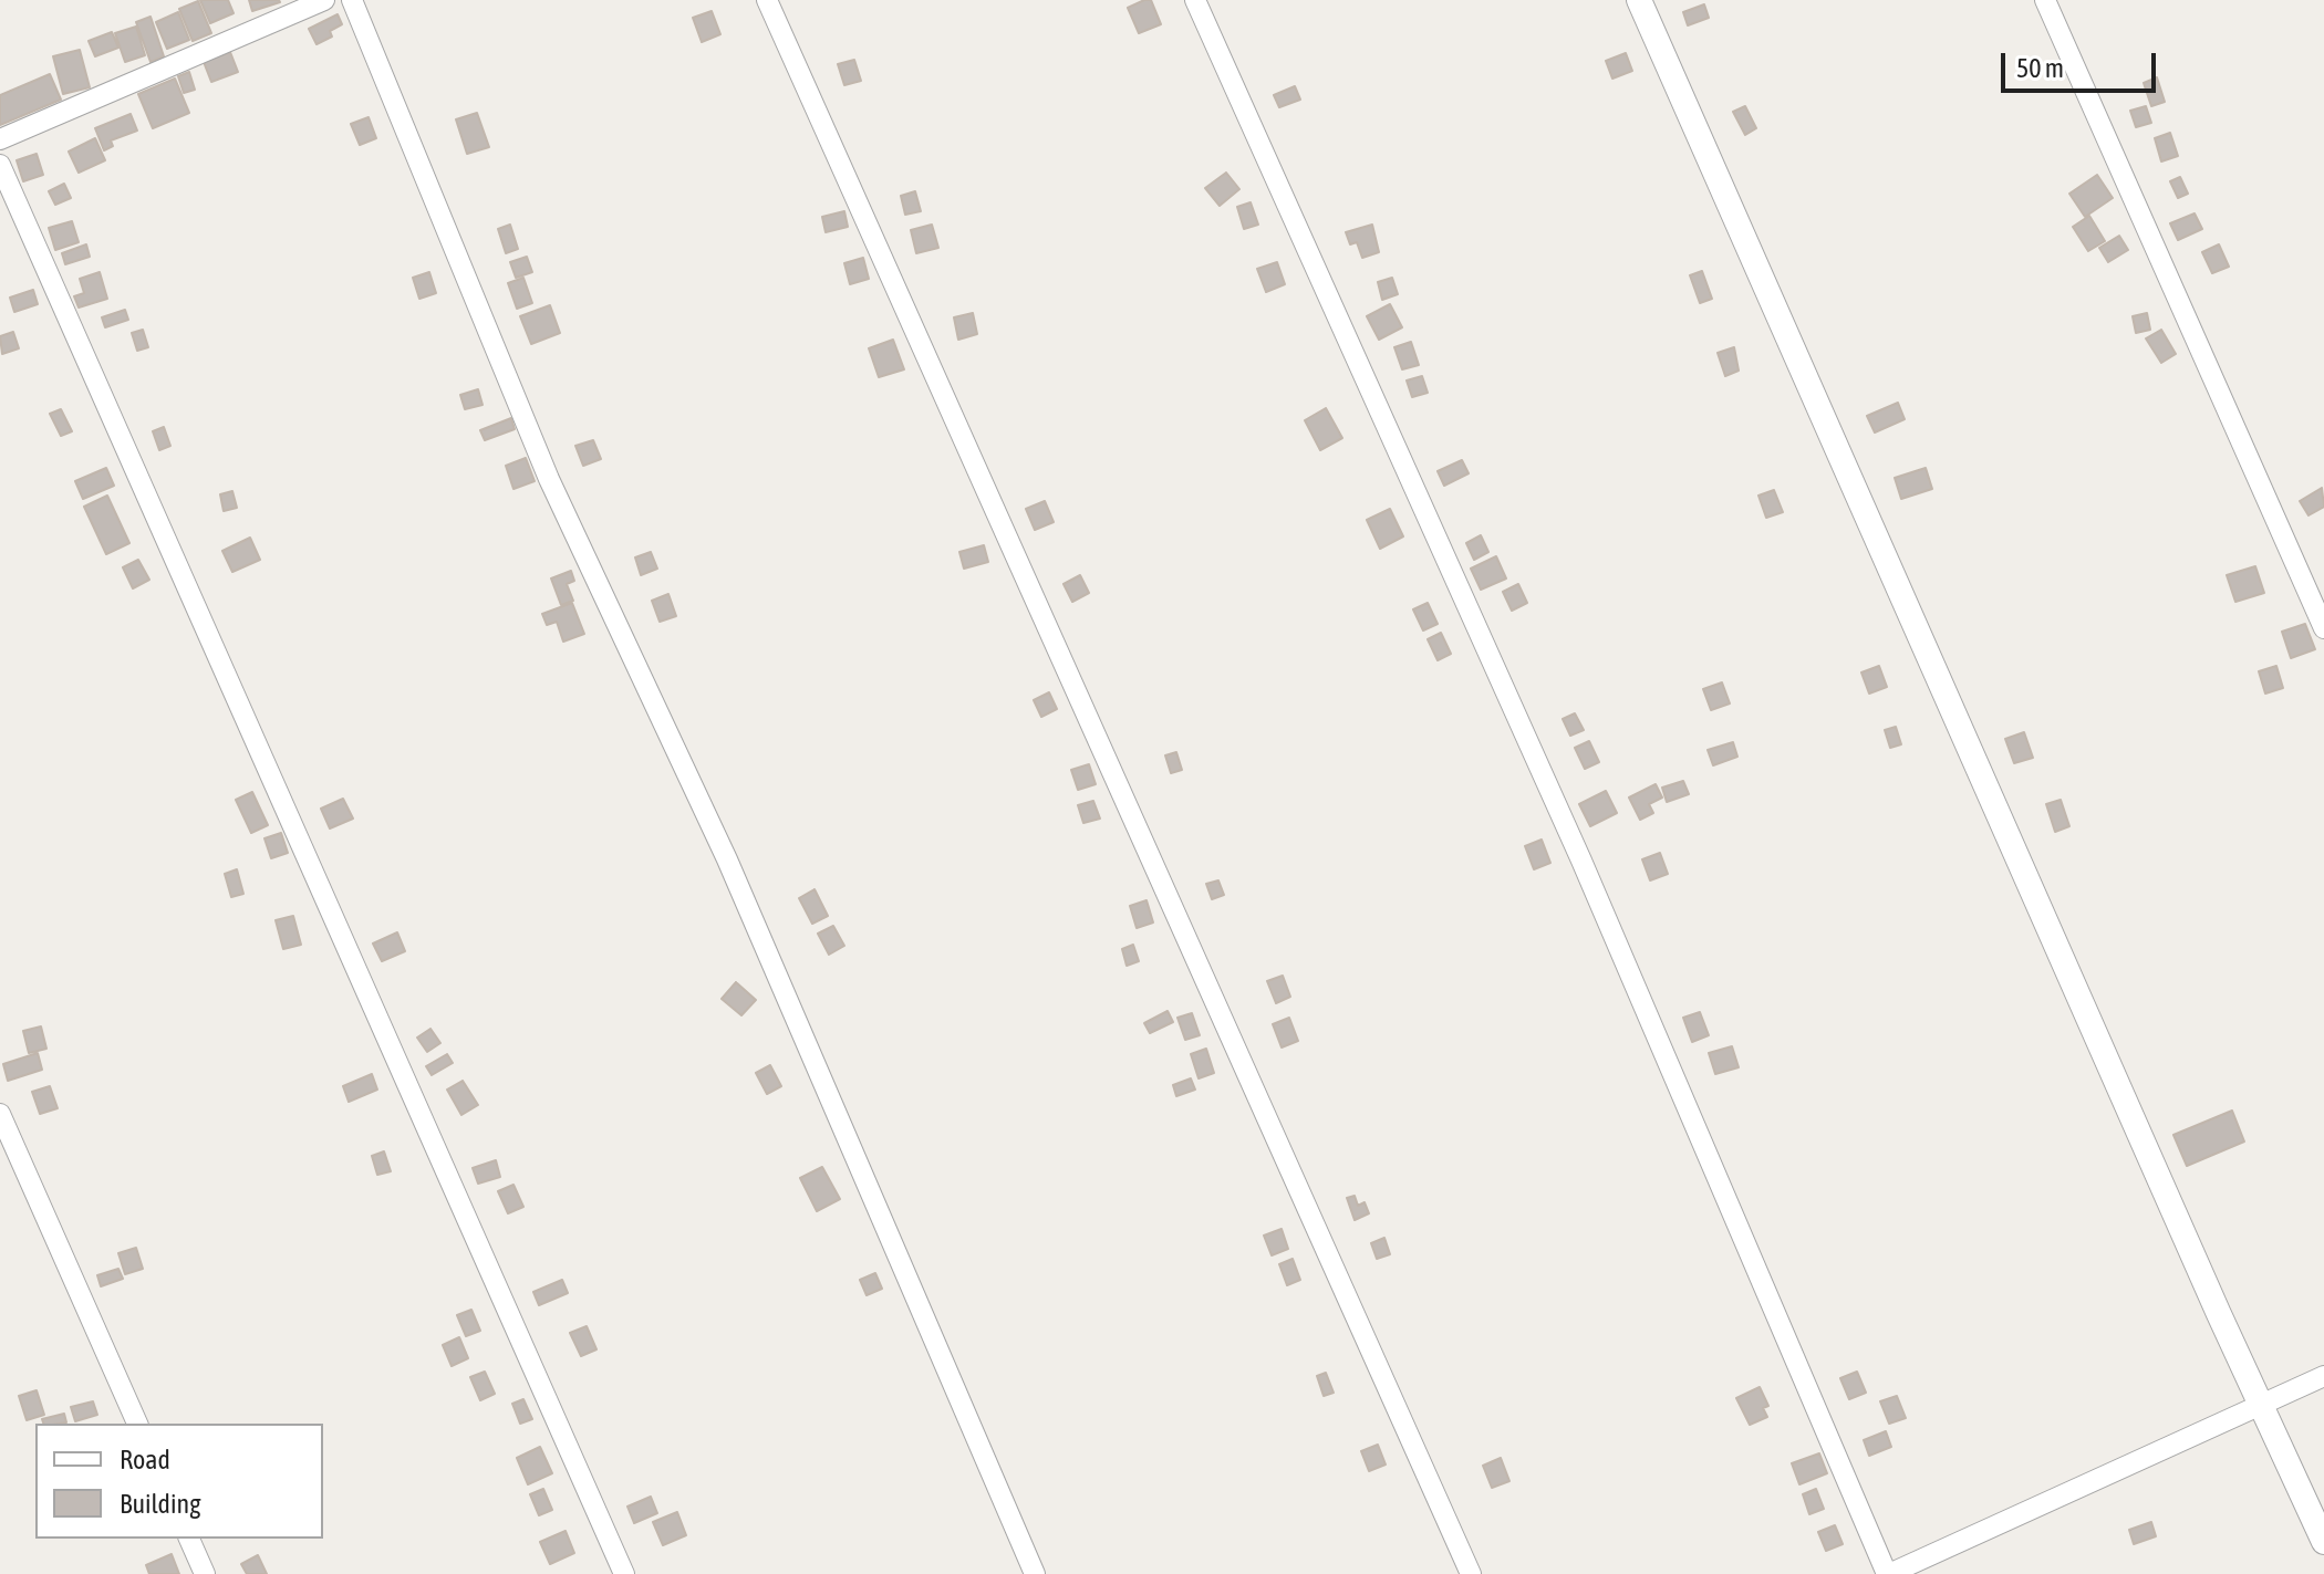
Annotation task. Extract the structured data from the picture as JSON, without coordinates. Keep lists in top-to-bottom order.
{
  "legend": ["Road", "Building"],
  "scale_bar": "50 m"
}
